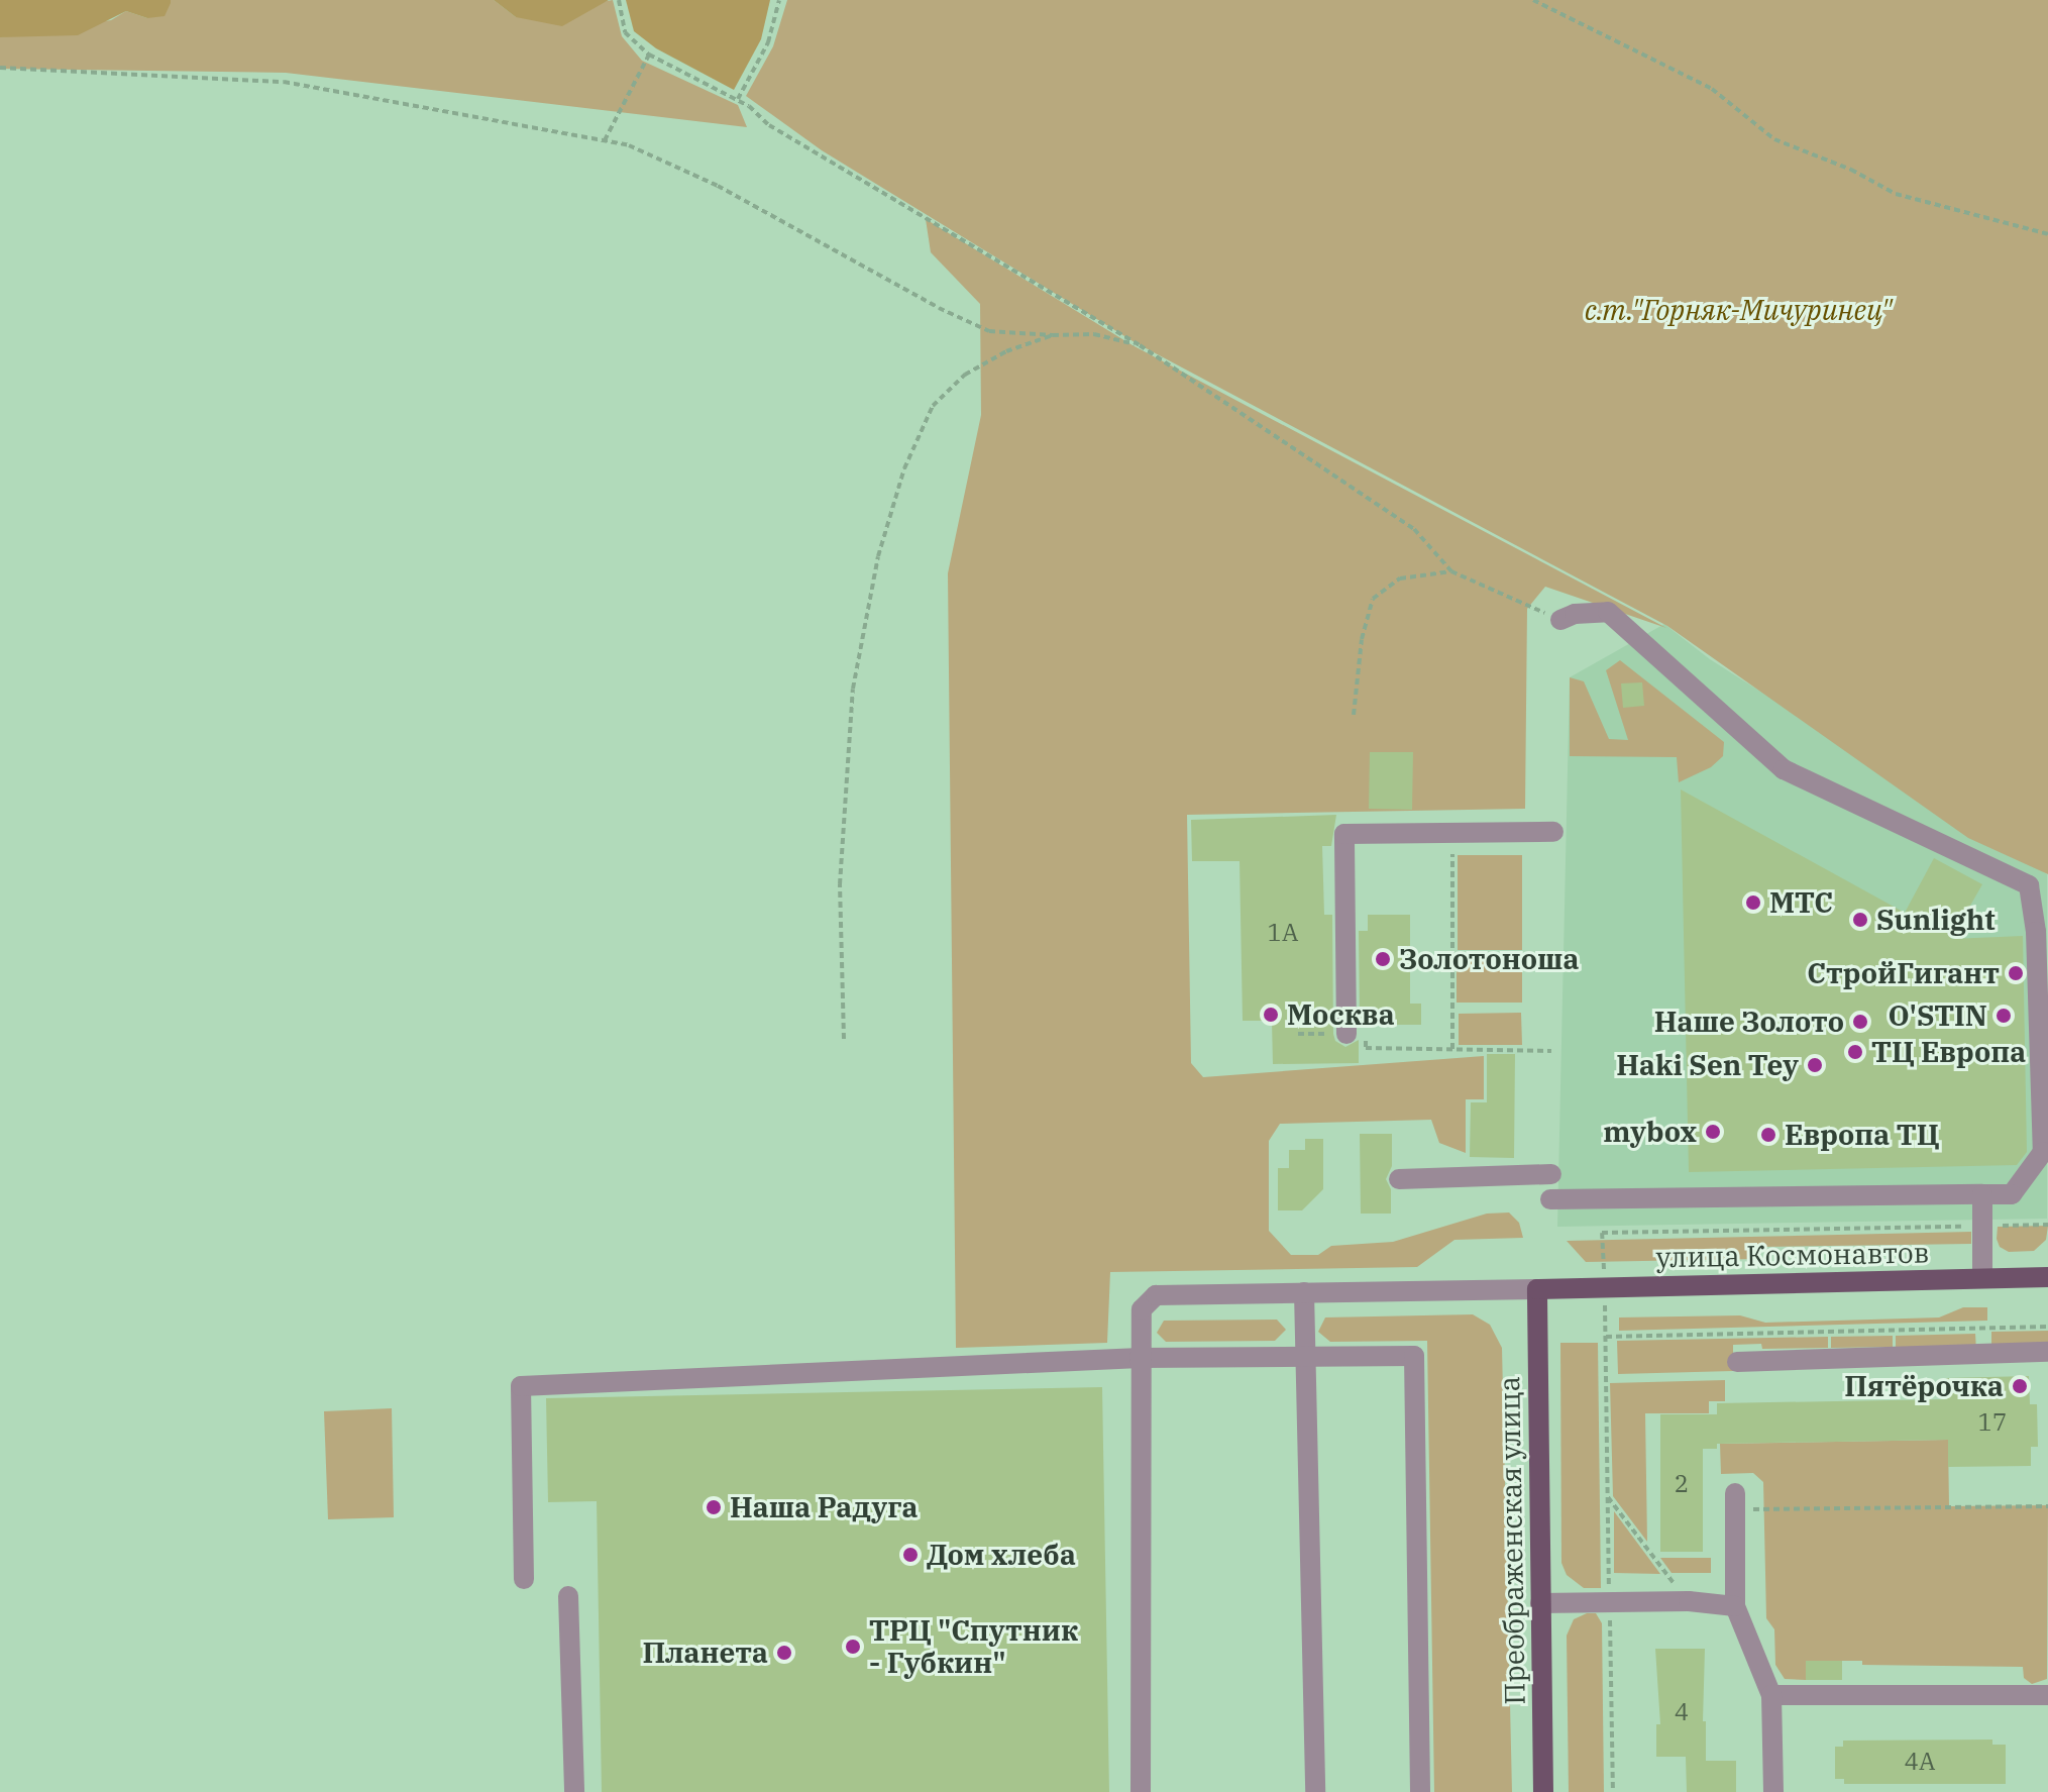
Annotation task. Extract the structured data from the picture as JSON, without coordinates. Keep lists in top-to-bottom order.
{
  "streets": {
    "main road": ["улица Космонавтов", "Преображенская улица"]
  },
  "crossings": [
    ["улица Космонавтов", "Преображенская улица"]
  ],
  "parks": ["с.т.\"Горняк-Мичуринец\""],
  "places": [
    "МТС",
    "Sunlight",
    "Золотоноша",
    "СтройГигант",
    "Москва",
    "O'STIN",
    "Наше Золото",
    "ТЦ Европа",
    "Haki Sen Tey",
    "mybox",
    "Европа ТЦ",
    "Пятёрочка",
    "Наша Радуга",
    "Дом хлеба",
    "ТРЦ \"Спутник - Губкин\"",
    "Планета"
  ],
  "house_numbers": [
    "1А",
    "17",
    "2",
    "4",
    "4А"
  ]
}
